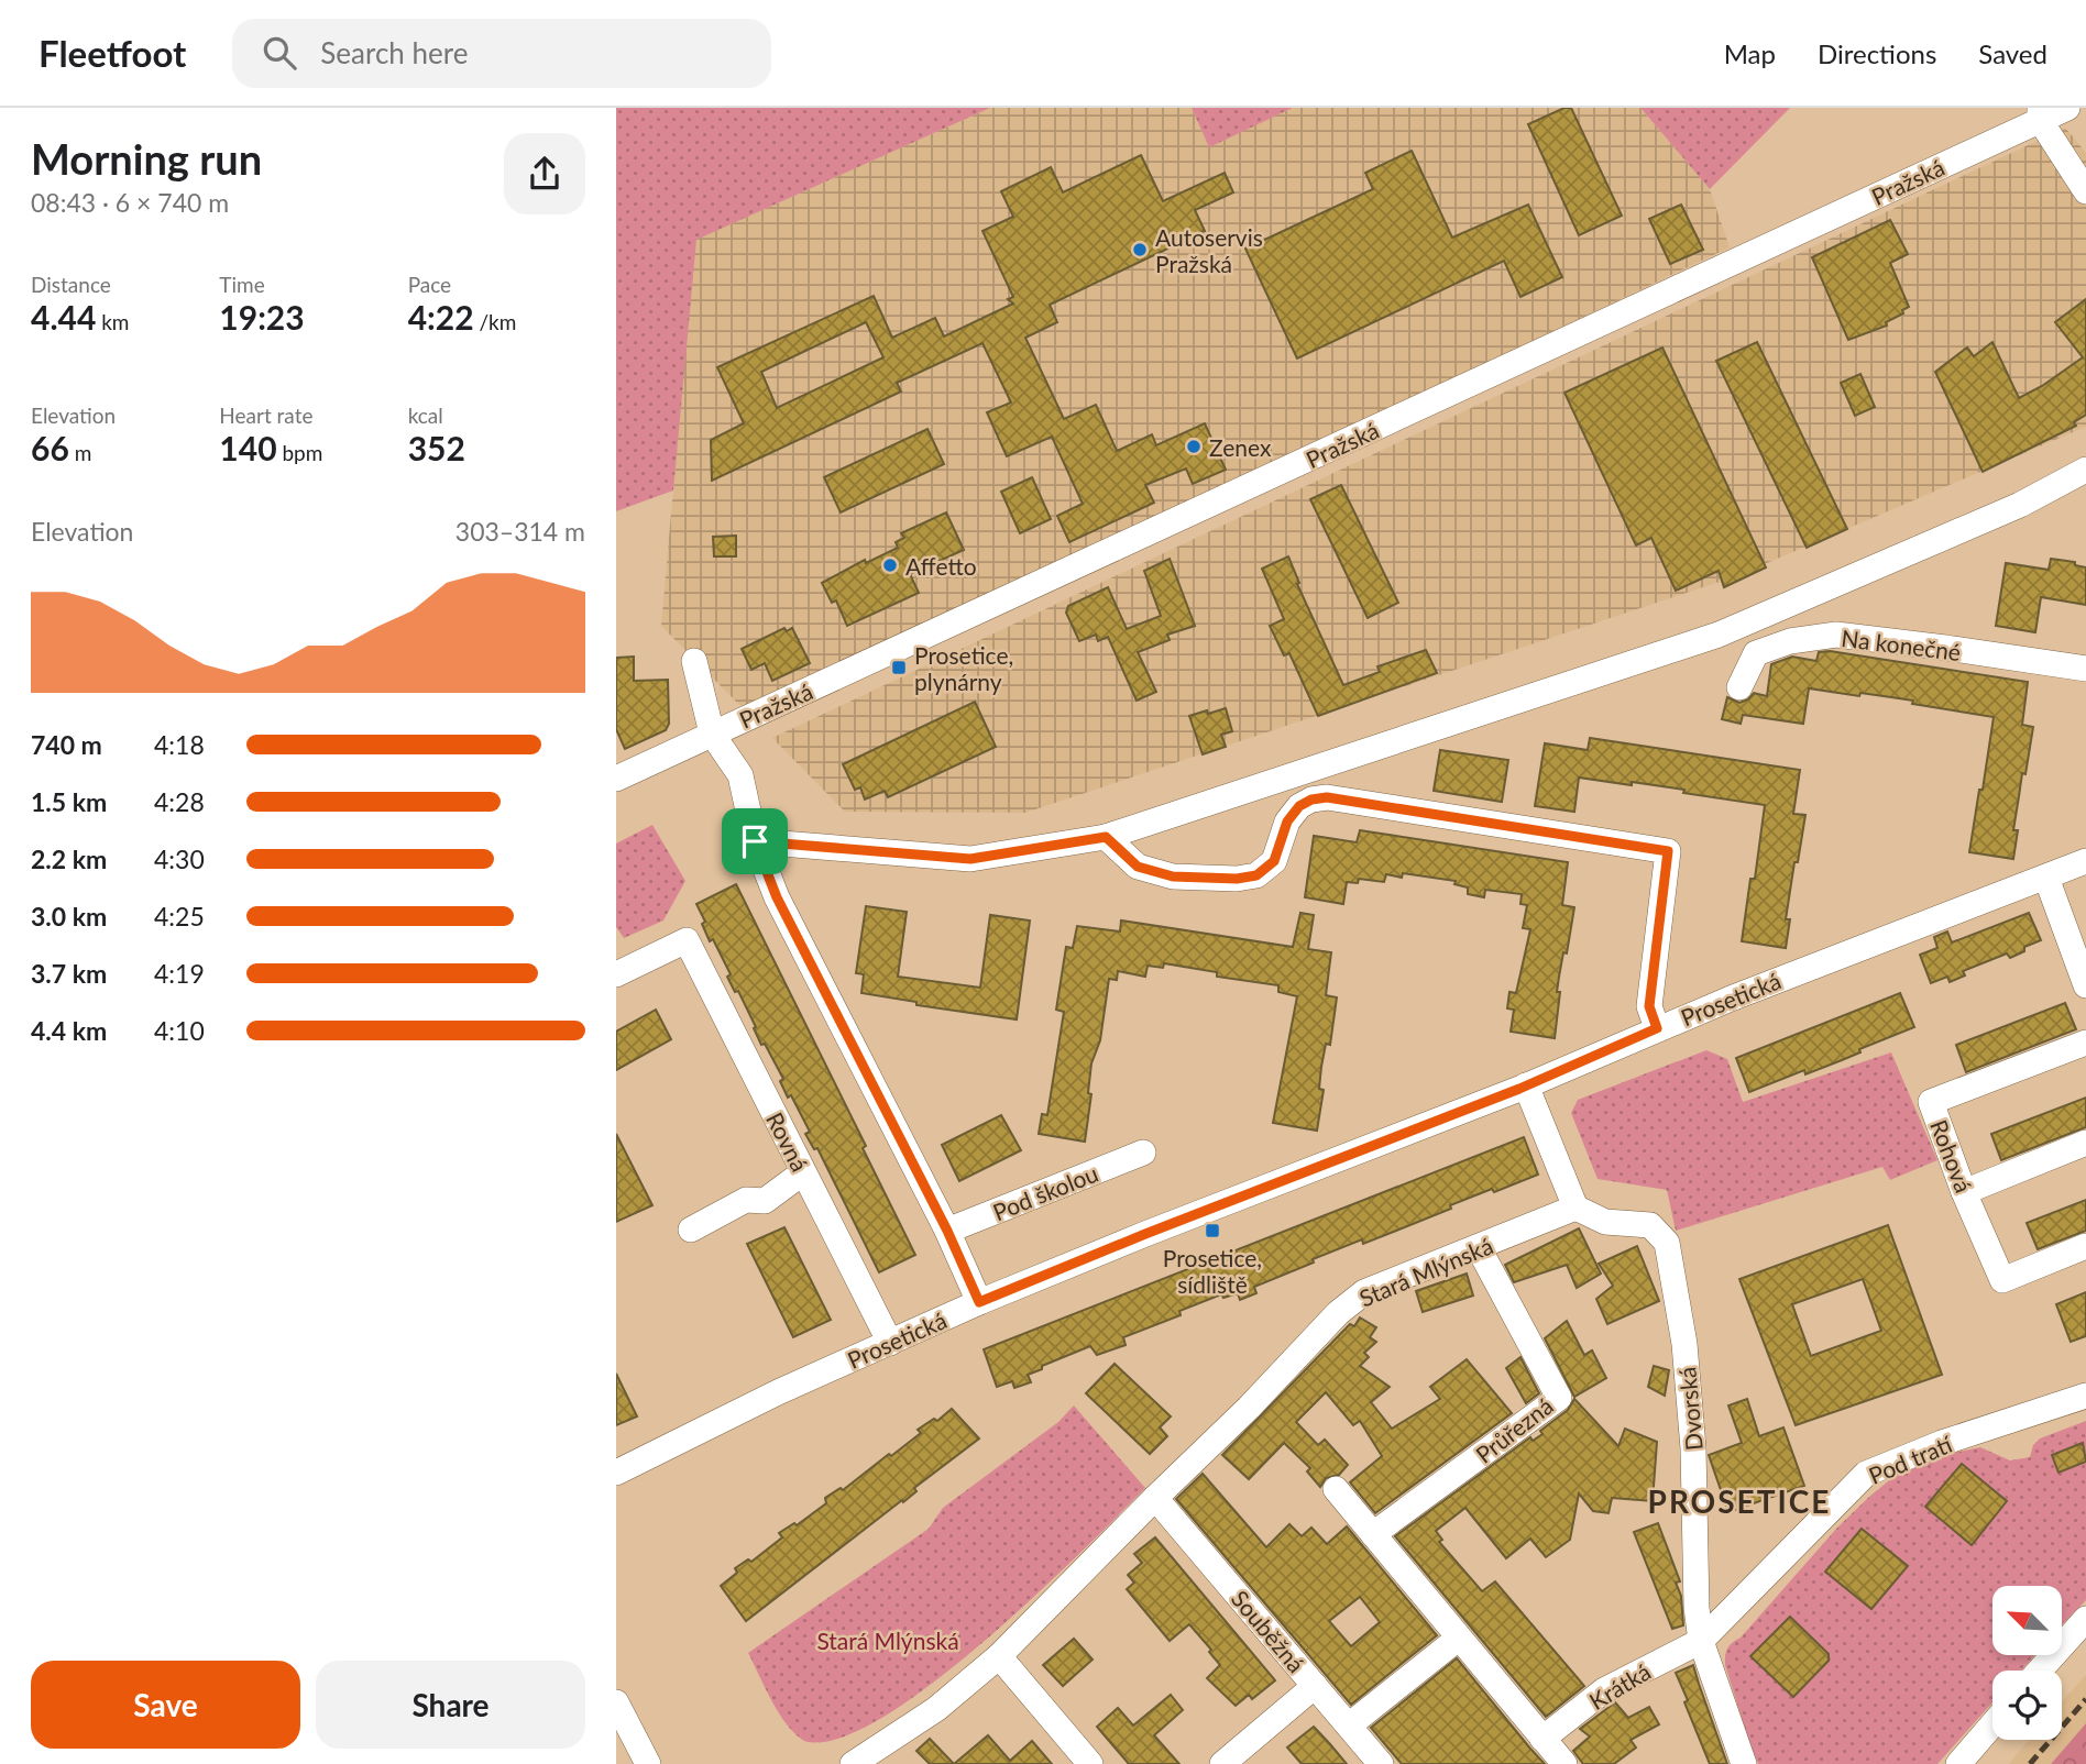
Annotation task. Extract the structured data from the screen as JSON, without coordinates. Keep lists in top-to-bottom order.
{
  "streets": {
    "street": [
      "Pražská",
      "Na konečné",
      "Prosetická",
      "Rovná",
      "Rohová",
      "Pod školou",
      "Stará Mlýnská",
      "Dvorská",
      "Průřezná",
      "Pod tratí",
      "Souběžná",
      "Krátká"
    ]
  },
  "crossings": [
    ["Prosetická", "Rovná"],
    ["Stará Mlýnská", "Dvorská"],
    ["Stará Mlýnská", "Průřezná"],
    ["Stará Mlýnská", "Souběžná"],
    ["Dvorská", "Pod tratí"],
    ["Dvorská", "Krátká"],
    ["Pod tratí", "Krátká"]
  ],
  "districts": ["PROSETICE"],
  "parks": ["Stará Mlýnská"],
  "places": {
    "other": ["Autoservis Pražská", "Zenex", "Affetto"],
    "transit": ["Prosetice, plynárny", "Prosetice, sídliště"]
  },
  "north": "top left",
  "page": {
    "header": "Fleetfoot",
    "search": "Search here",
    "nav": ["Map", "Directions", "Saved"],
    "heading": ["Morning run", "08:43 · 6 × 740 m"],
    "stats": [
      ["Distance", "4.44 km"],
      ["Time", "19:23"],
      ["Pace", "4:22 /km"],
      ["Elevation", "66 m"],
      ["Heart rate", "140 bpm"],
      ["kcal", "352"]
    ],
    "chart": ["Elevation", "303–314 m"],
    "list": [
      {
        "name": "740 m",
        "note": "4:18"
      },
      {
        "name": "1.5 km",
        "note": "4:28"
      },
      {
        "name": "2.2 km",
        "note": "4:30"
      },
      {
        "name": "3.0 km",
        "note": "4:25"
      },
      {
        "name": "3.7 km",
        "note": "4:19"
      },
      {
        "name": "4.4 km",
        "note": "4:10"
      }
    ],
    "buttons": ["Save", "Share"]
  }
}
